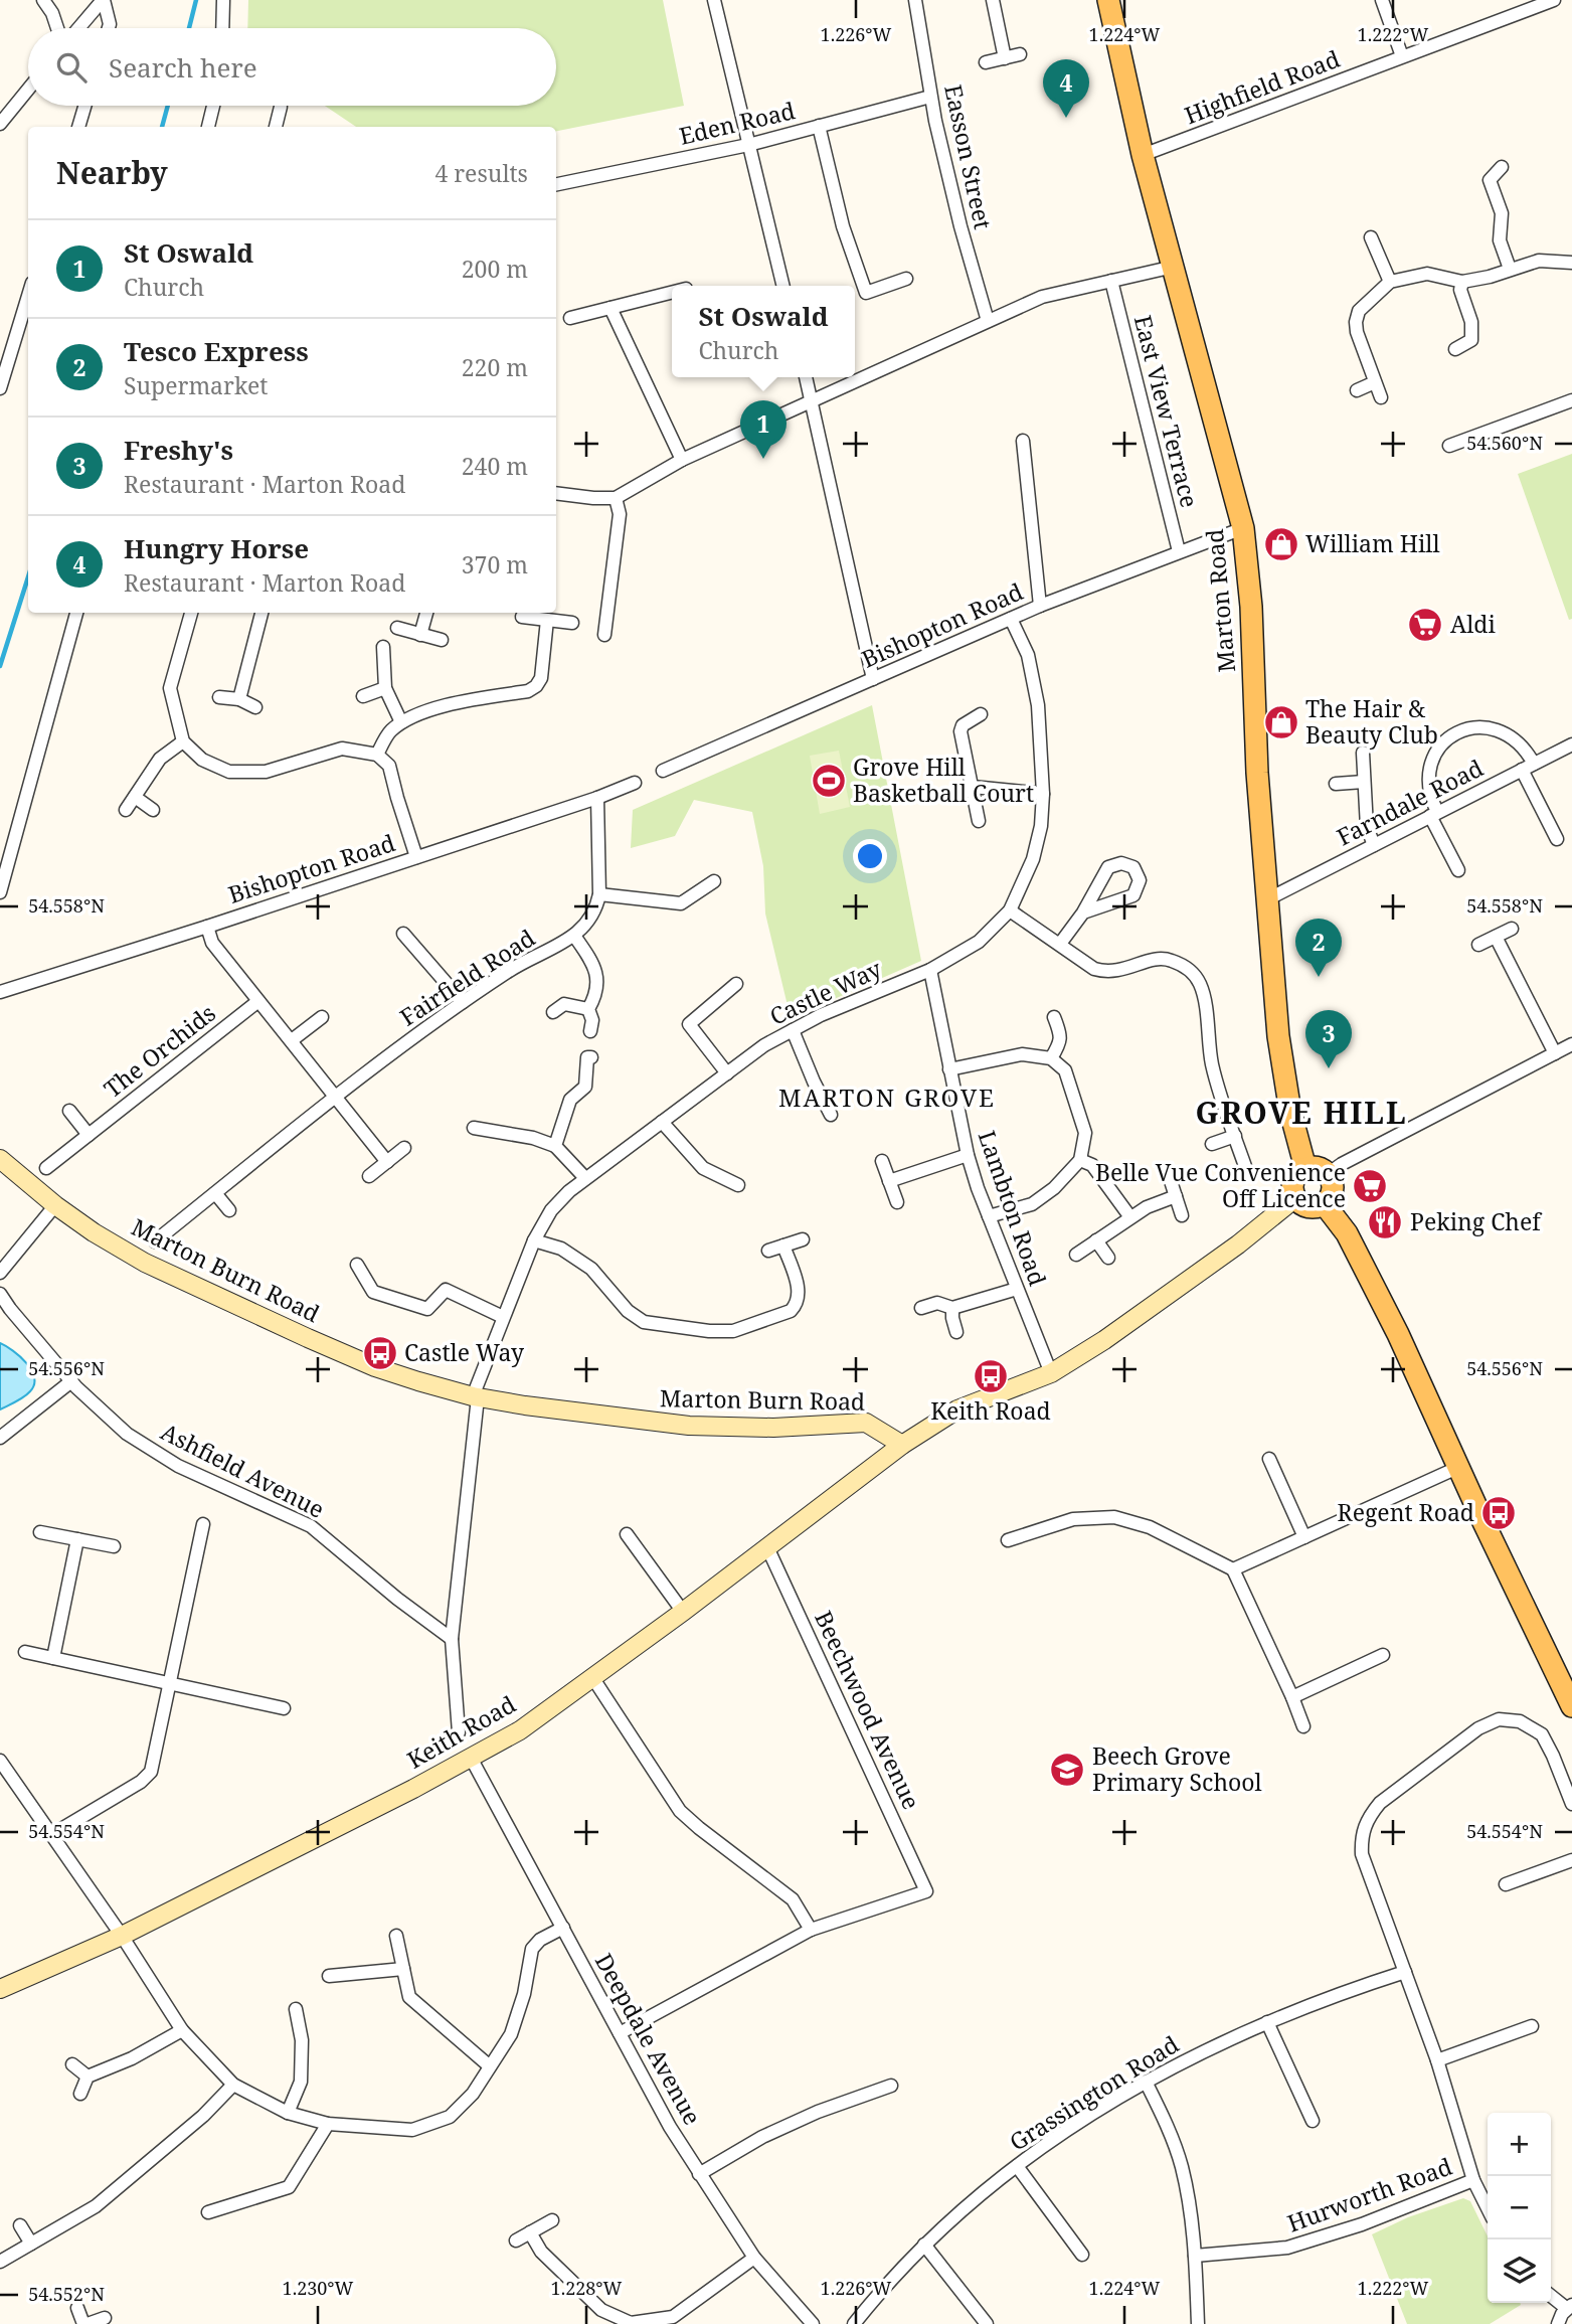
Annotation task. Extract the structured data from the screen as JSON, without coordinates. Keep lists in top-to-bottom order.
{
  "streets": {
    "main road": ["Marton Road"],
    "street": [
      "Highfield Road",
      "Eden Road",
      "Easson Street",
      "East View Terrace",
      "Bishopton Road",
      "Farndale Road",
      "Fairfield Road",
      "Castle Way",
      "The Orchids",
      "Lambton Road",
      "Marton Burn Road",
      "Ashfield Avenue",
      "Beechwood Avenue",
      "Keith Road",
      "Deepdale Avenue",
      "Grassington Road",
      "Hurworth Road"
    ]
  },
  "crossings": [
    ["Highfield Road", "Marton Road"],
    ["Eden Road", "Easson Street"],
    ["East View Terrace", "Bishopton Road"],
    ["Marton Road", "Bishopton Road"],
    ["Marton Road", "Farndale Road"],
    ["Bishopton Road", "Fairfield Road"],
    ["Bishopton Road", "Castle Way"],
    ["Castle Way", "Lambton Road"],
    ["Castle Way", "Marton Burn Road"],
    ["Marton Burn Road", "Keith Road"],
    ["Beechwood Avenue", "Keith Road"],
    ["Keith Road", "Deepdale Avenue"]
  ],
  "districts": ["MARTON GROVE", "GROVE HILL"],
  "places": {
    "shop": ["William Hill", "The Hair & Beauty Club"],
    "supermarket": ["Aldi", "Belle Vue Convenience Off Licence"],
    "sports": ["Grove Hill Basketball Court"],
    "restaurant": ["Peking Chef"],
    "bus stop": ["Castle Way", "Keith Road", "Regent Road"],
    "school or university": ["Beech Grove Primary School"]
  },
  "page": {
    "search": "Search here",
    "pins": [
      "4",
      "1",
      "2",
      "3"
    ],
    "heading": ["Nearby", "4 results"],
    "list": [
      {
        "mark": "1",
        "name": "St Oswald",
        "note": "Church",
        "value": "200 m"
      },
      {
        "mark": "2",
        "name": "Tesco Express",
        "note": "Supermarket",
        "value": "220 m"
      },
      {
        "mark": "3",
        "name": "Freshy's",
        "note": "Restaurant · Marton Road",
        "value": "240 m"
      },
      {
        "mark": "4",
        "name": "Hungry Horse",
        "note": "Restaurant · Marton Road",
        "value": "370 m"
      }
    ],
    "popup": ["St Oswald", "Church"],
    "map_buttons": ["+", "−"]
  },
  "coordinates": [
    "1.226°W",
    "1.224°W",
    "1.222°W",
    "54.560°N",
    "54.558°N",
    "54.556°N",
    "54.554°N",
    "1.230°W",
    "1.228°W",
    "54.552°N"
  ]
}
